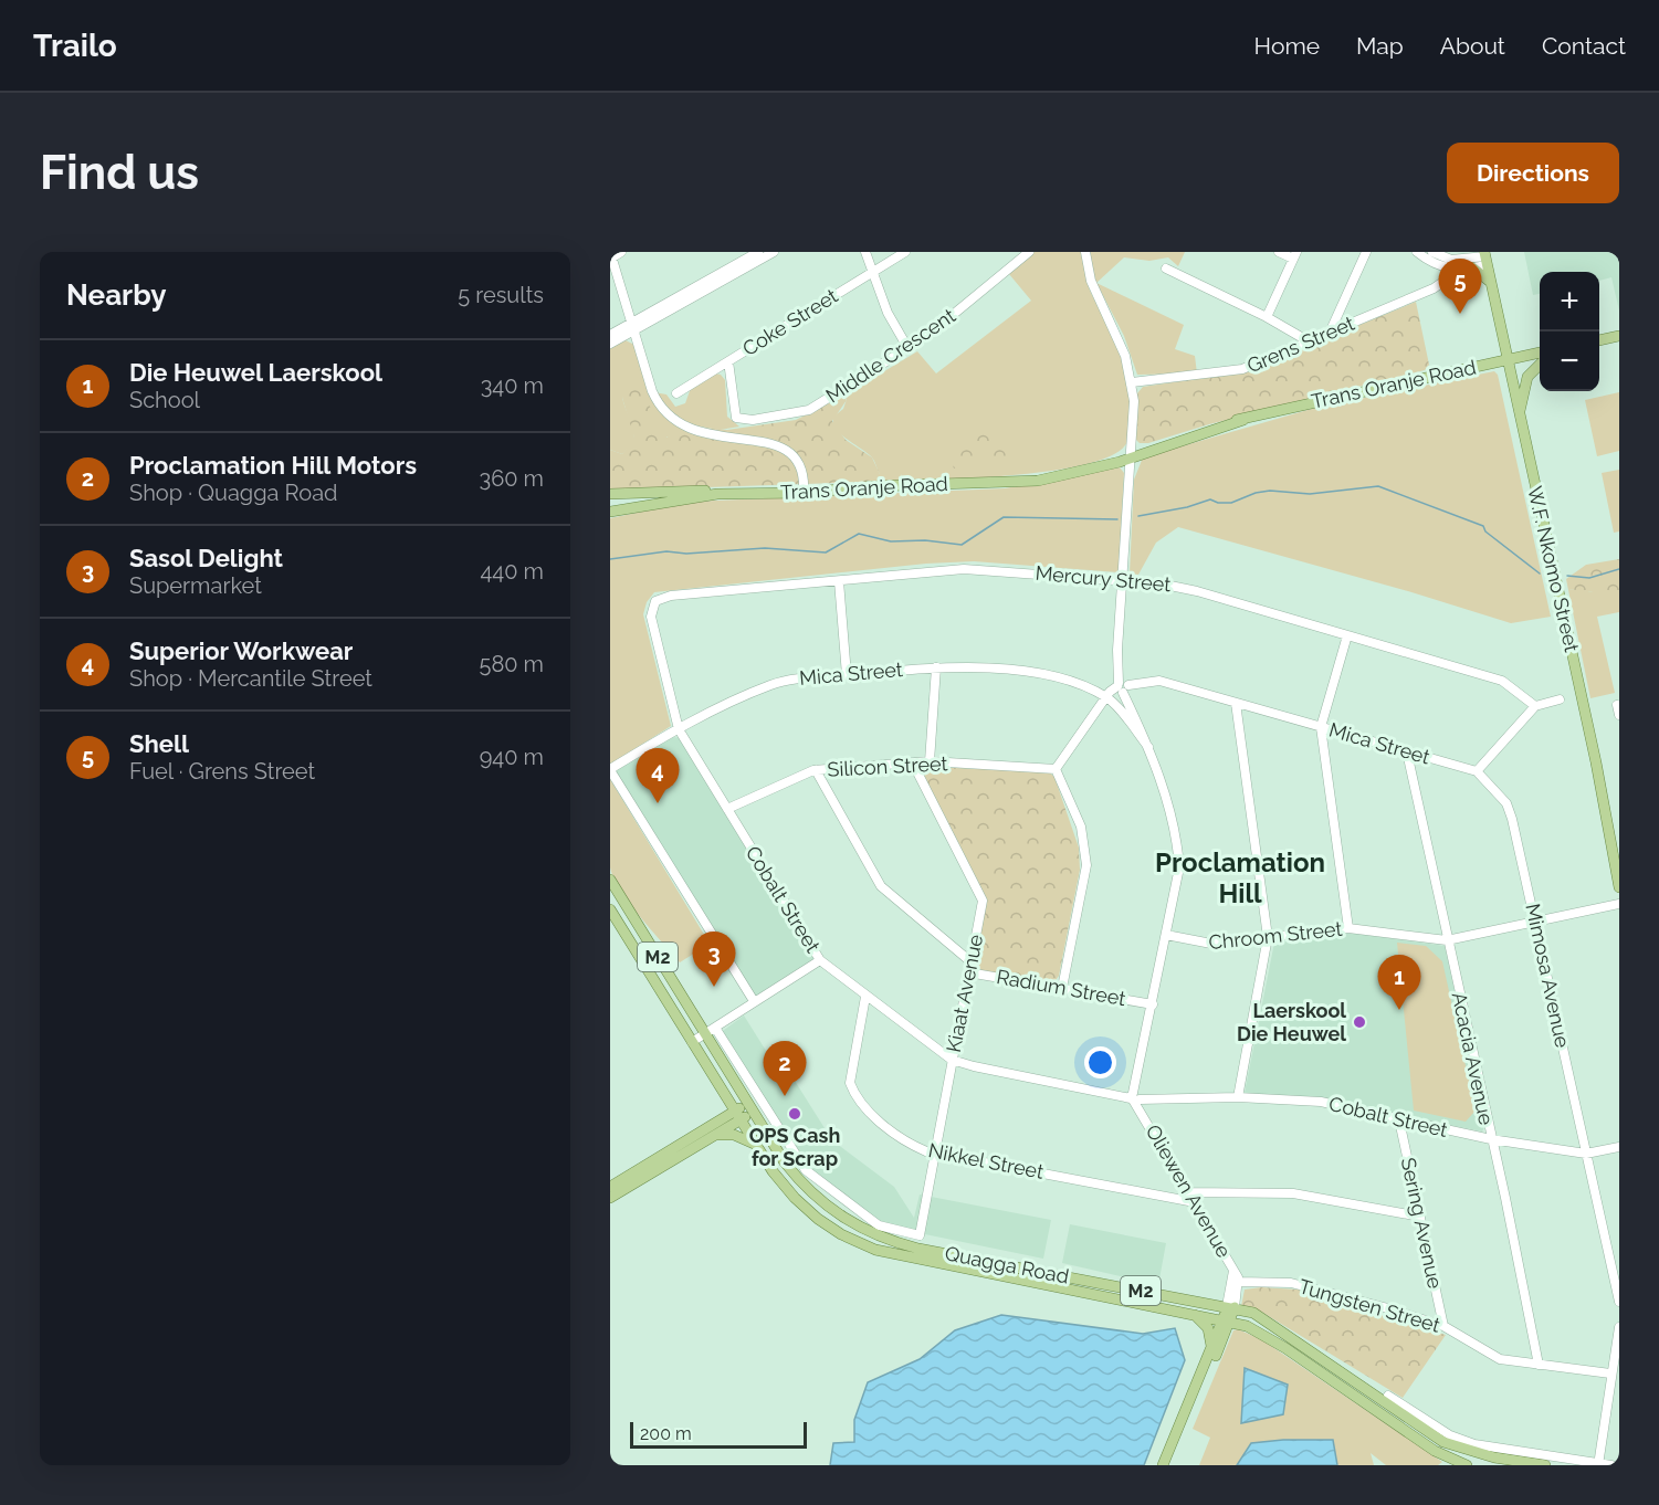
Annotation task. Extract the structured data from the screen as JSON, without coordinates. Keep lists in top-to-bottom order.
{
  "streets": {
    "main road": [
      "Trans Oranje Road",
      "W.F. Nkomo Street",
      "M2",
      "Quagga Road"
    ],
    "street": [
      "Coke Street",
      "Grens Street",
      "Middle Crescent",
      "Mercury Street",
      "Mica Street",
      "Silicon Street",
      "Cobalt Street",
      "Chroom Street",
      "Mimosa Avenue",
      "Radium Street",
      "Kiaat Avenue",
      "Acacia Avenue",
      "Nikkel Street",
      "Oliewen Avenue",
      "Sering Avenue",
      "Tungsten Street"
    ]
  },
  "crossings": [
    ["Coke Street", "Middle Crescent"],
    ["Trans Oranje Road", "W.F. Nkomo Street"],
    ["Trans Oranje Road", "Oliewen Avenue"],
    ["Mercury Street", "Cobalt Street"],
    ["Mercury Street", "Oliewen Avenue"],
    ["Mica Street", "Cobalt Street"],
    ["Mica Street", "Mimosa Avenue"],
    ["Mica Street", "Acacia Avenue"],
    ["Mica Street", "Oliewen Avenue"],
    ["Silicon Street", "Cobalt Street"],
    ["Silicon Street", "Radium Street"],
    ["Silicon Street", "Kiaat Avenue"],
    ["Cobalt Street", "Mimosa Avenue"],
    ["Cobalt Street", "Kiaat Avenue"],
    ["Cobalt Street", "Acacia Avenue"],
    ["Cobalt Street", "Nikkel Street"],
    ["Cobalt Street", "Oliewen Avenue"],
    ["Cobalt Street", "Sering Avenue"],
    ["Chroom Street", "Mimosa Avenue"],
    ["Chroom Street", "Acacia Avenue"],
    ["Chroom Street", "Oliewen Avenue"],
    ["Radium Street", "Kiaat Avenue"],
    ["Radium Street", "Oliewen Avenue"],
    ["Kiaat Avenue", "Nikkel Street"],
    ["Kiaat Avenue", "Quagga Road"],
    ["Acacia Avenue", "Tungsten Street"],
    ["Nikkel Street", "Oliewen Avenue"],
    ["Oliewen Avenue", "Quagga Road"],
    ["Oliewen Avenue", "Tungsten Street"],
    ["Sering Avenue", "Tungsten Street"]
  ],
  "districts": ["Proclamation Hill"],
  "places": ["Laerskool Die Heuwel", "OPS Cash for Scrap"],
  "scale_bar": "200 m",
  "page": {
    "header": "Trailo",
    "nav": [
      "Home",
      "Map",
      "About",
      "Contact"
    ],
    "buttons": "Directions",
    "title": "Find us",
    "heading": ["Nearby", "5 results"],
    "pins": [
      "5",
      "4",
      "3",
      "1",
      "2"
    ],
    "map_buttons": ["+", "−"],
    "list": [
      {
        "mark": "1",
        "name": "Die Heuwel Laerskool",
        "note": "School",
        "value": "340 m"
      },
      {
        "mark": "2",
        "name": "Proclamation Hill Motors",
        "note": "Shop · Quagga Road",
        "value": "360 m"
      },
      {
        "mark": "3",
        "name": "Sasol Delight",
        "note": "Supermarket",
        "value": "440 m"
      },
      {
        "mark": "4",
        "name": "Superior Workwear",
        "note": "Shop · Mercantile Street",
        "value": "580 m"
      },
      {
        "mark": "5",
        "name": "Shell",
        "note": "Fuel · Grens Street",
        "value": "940 m"
      }
    ],
    "scale": "200 m"
  }
}
